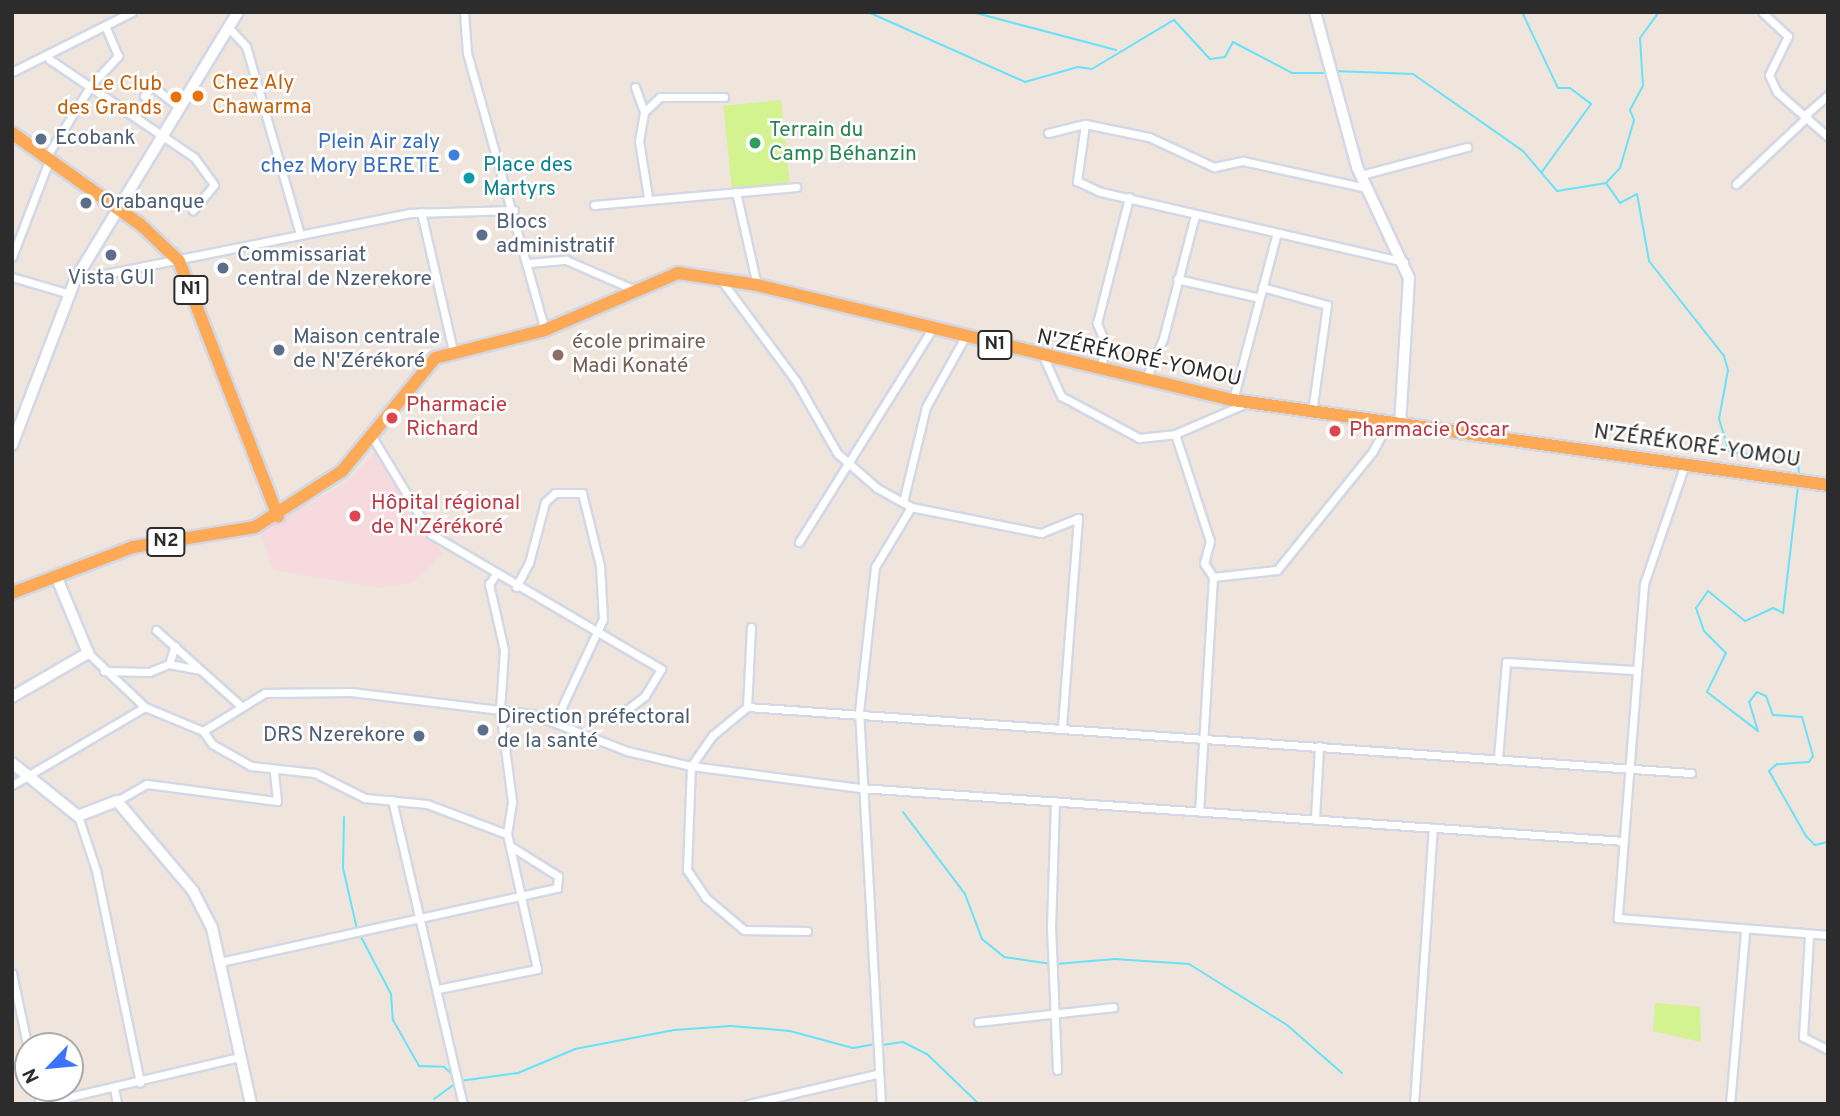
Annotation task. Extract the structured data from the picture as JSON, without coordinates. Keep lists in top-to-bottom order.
{
  "streets": {
    "highway": ["N1", "N'ZÉRÉKORÉ-YOMOU", "N2"]
  },
  "crossings": [
    ["N1", "N'ZÉRÉKORÉ-YOMOU"],
    ["N1", "N2"],
    ["N'ZÉRÉKORÉ-YOMOU", "N2"]
  ],
  "places": [
    "Chez Aly Chawarma",
    "Le Club des Grands",
    "Ecobank",
    "Terrain du Camp Béhanzin",
    "Plein Air zaly chez Mory BERETE",
    "Place des Martyrs",
    "Orabanque",
    "Blocs administratif",
    "Vista GUI",
    "Commissariat central de Nzerekore",
    "Maison centrale de N'Zérékoré",
    "école primaire Madi Konaté",
    "Pharmacie Richard",
    "Pharmacie Oscar",
    "Hôpital régional de N'Zérékoré",
    "Direction préfectoral de la santé",
    "DRS Nzerekore"
  ],
  "north": "bottom left"
}
